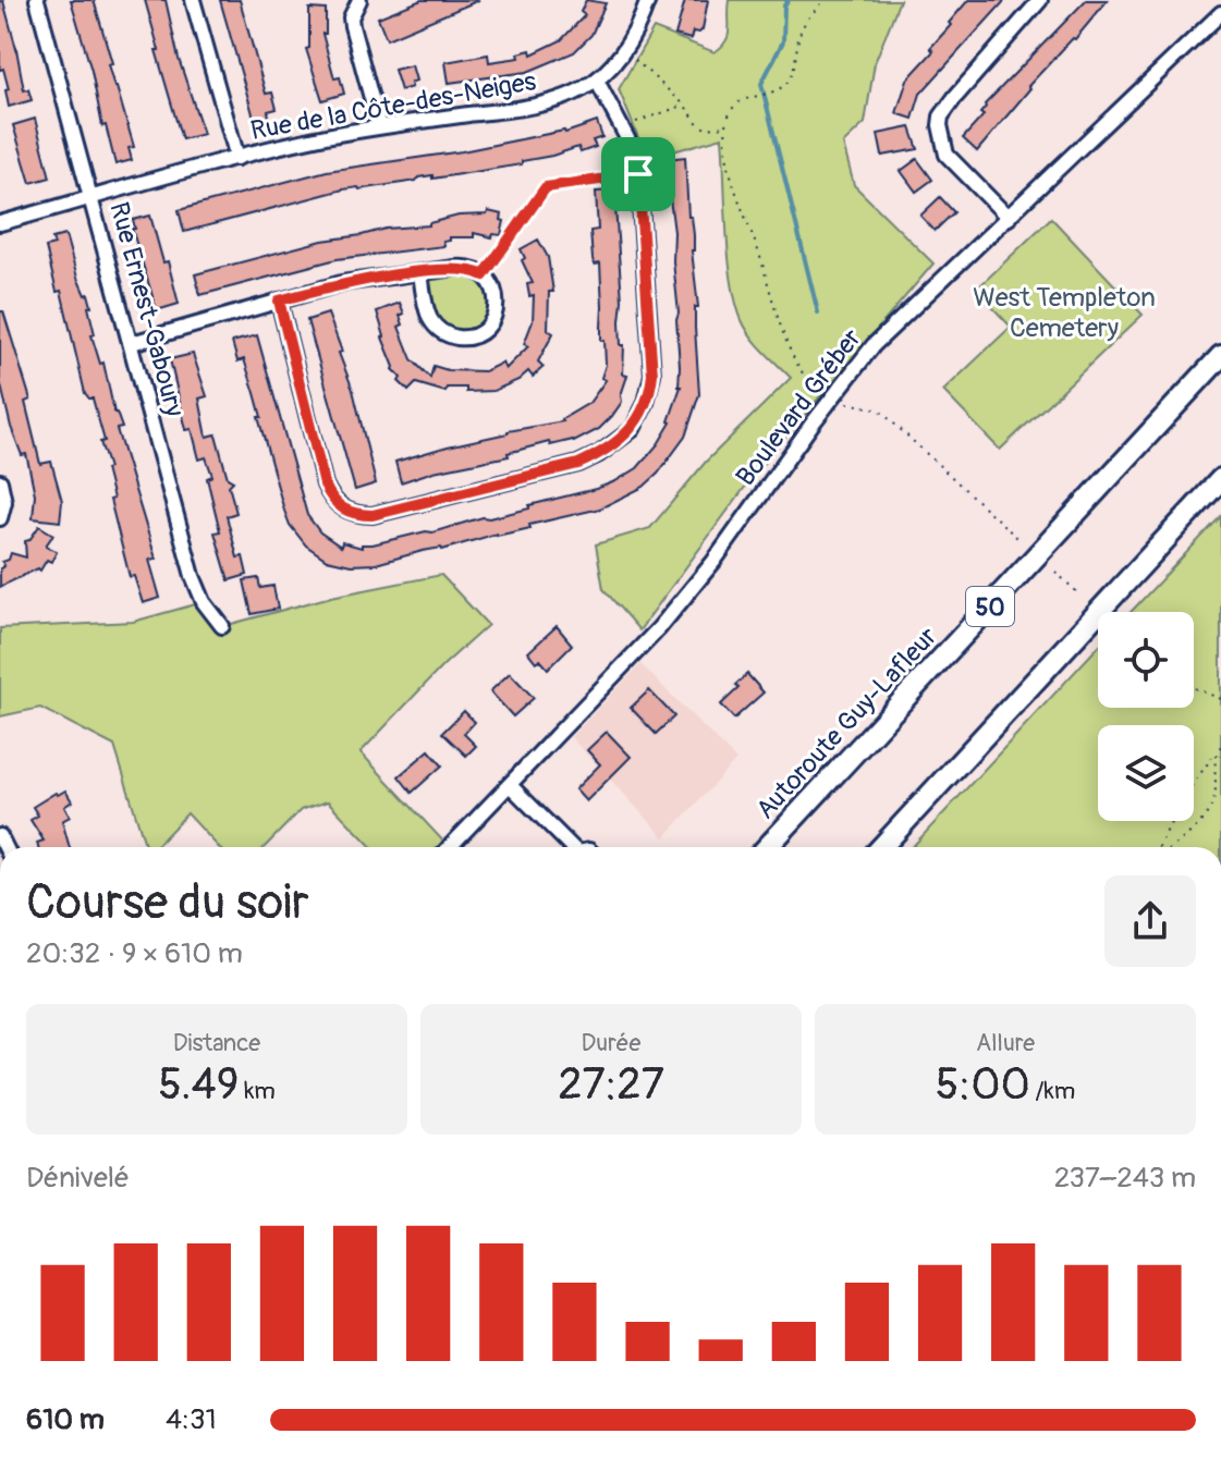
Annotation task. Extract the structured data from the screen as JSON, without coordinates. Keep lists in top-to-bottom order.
{
  "streets": {
    "highway": ["50", "Autoroute Guy-Lafleur"],
    "street": ["Rue de la Côte-des-Neiges", "Rue Ernest-Gaboury", "Boulevard Gréber"]
  },
  "crossings": [
    ["Rue de la Côte-des-Neiges", "Rue Ernest-Gaboury"]
  ],
  "parks": ["West Templeton Cemetery"],
  "page": {
    "heading": ["Course du soir", "20:32 · 9 × 610 m"],
    "stats": [
      ["Distance", "5.49 km"],
      ["Durée", "27:27"],
      ["Allure", "5:00 /km"]
    ],
    "chart": ["Dénivelé", "237–243 m"],
    "list": [
      {
        "name": "610 m",
        "note": "4:31"
      }
    ]
  }
}
